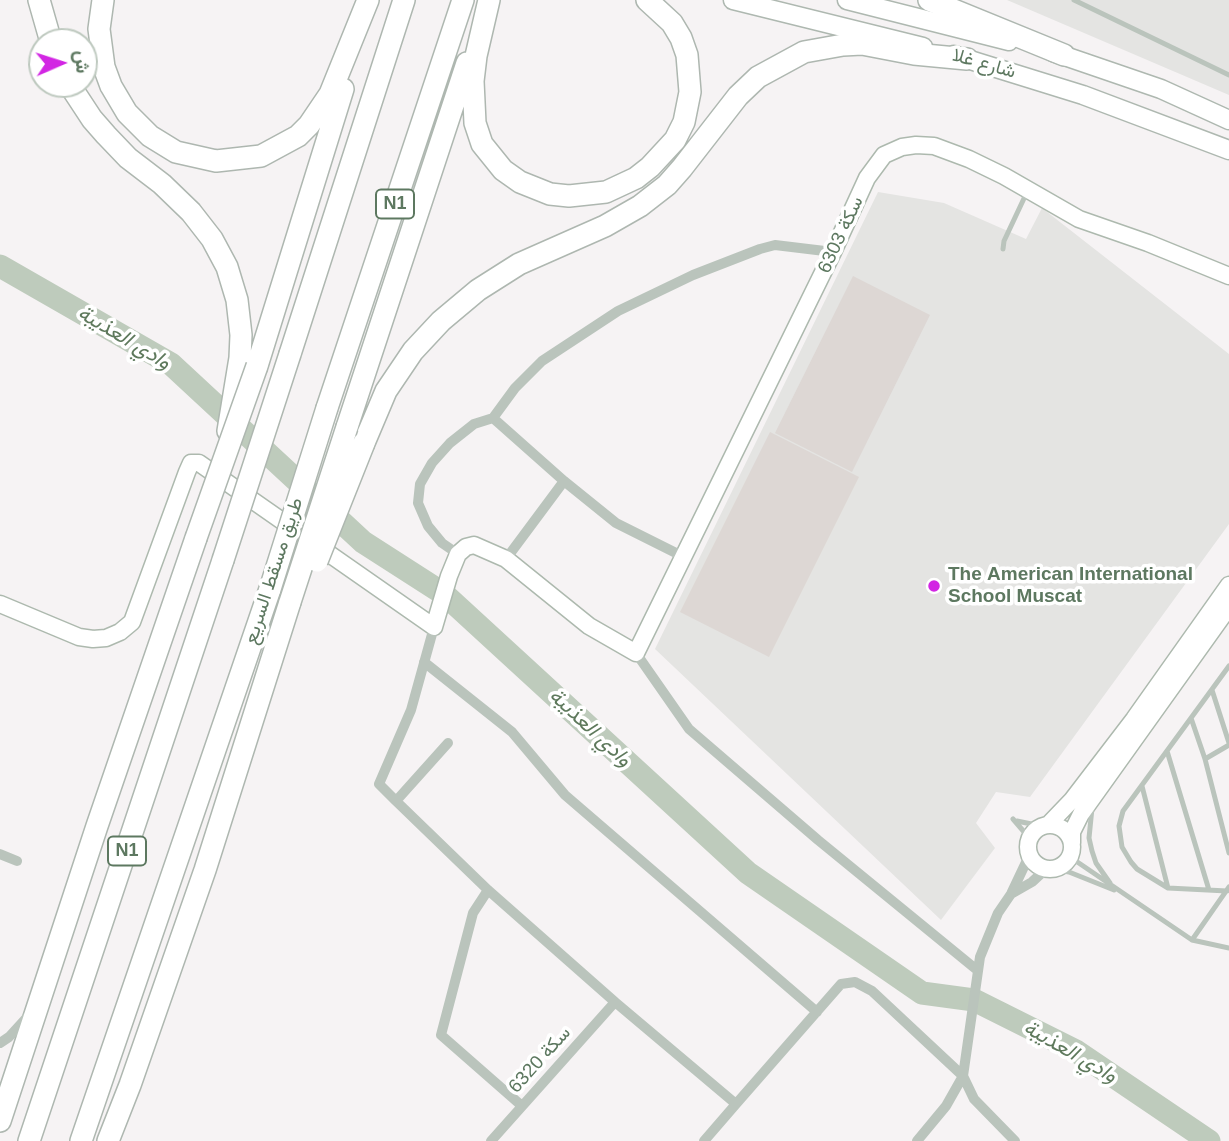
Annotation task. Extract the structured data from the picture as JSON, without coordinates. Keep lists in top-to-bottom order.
{
  "streets": {
    "highway": ["N1", "طريق مسقط السريع"],
    "main road": ["شارع غلا"],
    "street": ["سكة 6303", "سكة 6320"]
  },
  "water": ["وادي العذيبة"],
  "places": ["The American International School Muscat"],
  "north": "right"
}
